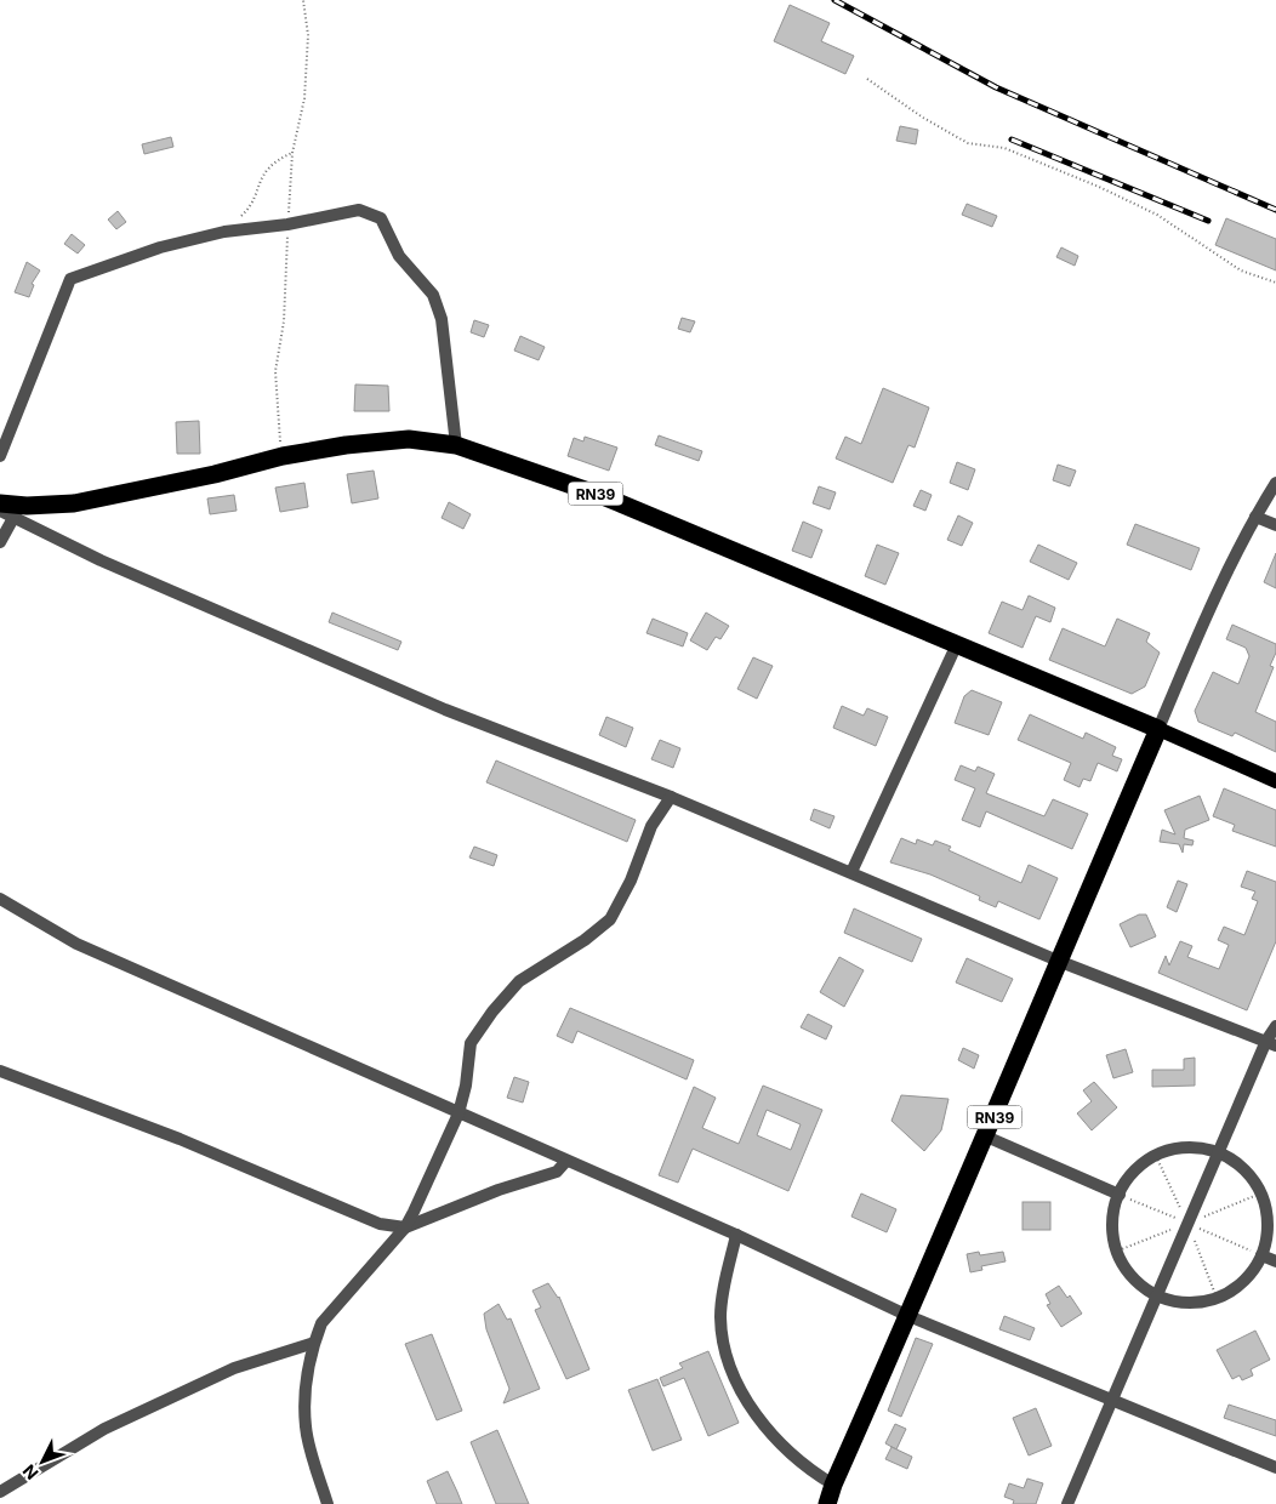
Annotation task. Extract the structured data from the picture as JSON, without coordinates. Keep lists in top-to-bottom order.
{
  "streets": {
    "highway": ["RN39"]
  },
  "north": "bottom left"
}
